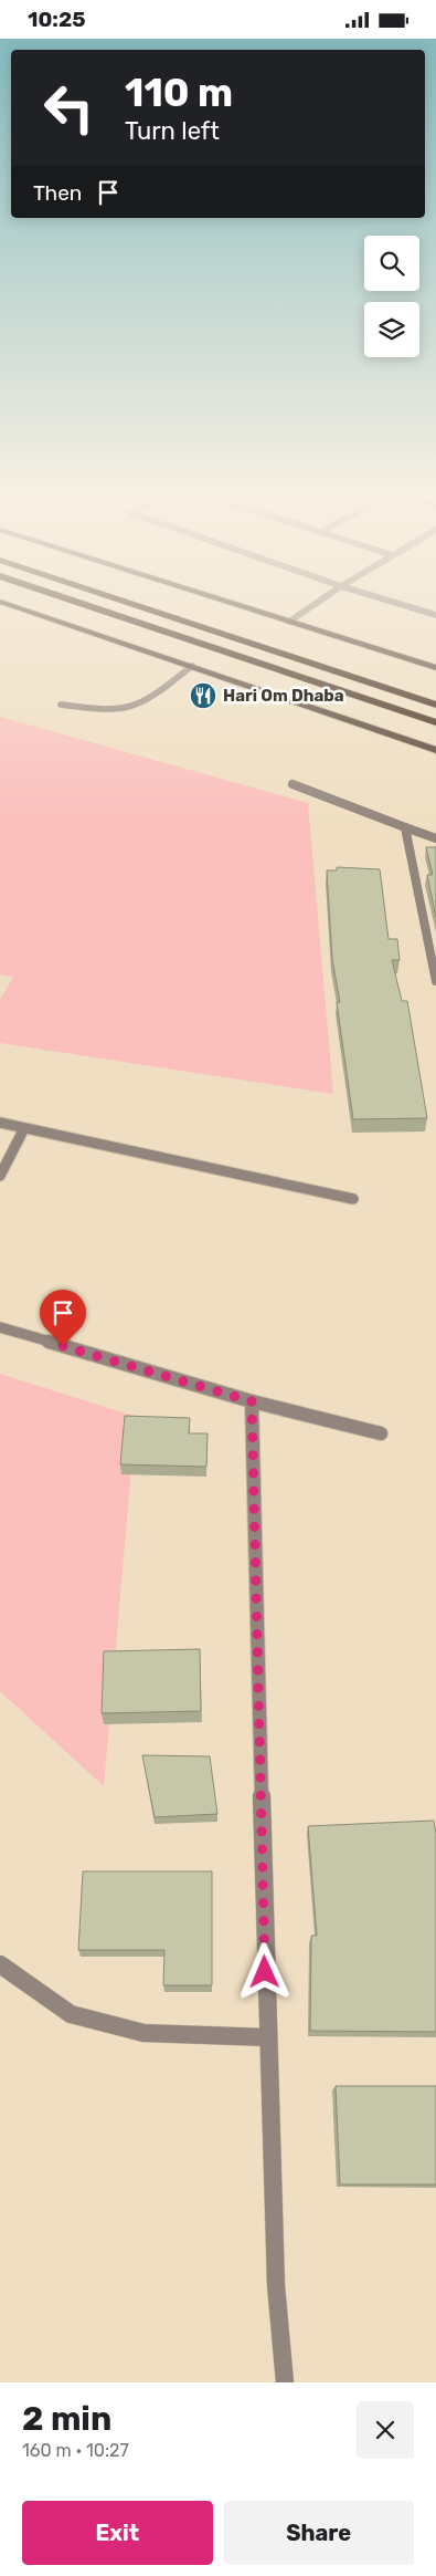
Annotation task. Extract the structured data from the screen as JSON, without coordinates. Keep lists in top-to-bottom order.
{
  "places": {
    "restaurant": ["Hari Om Dhaba"]
  },
  "page": {
    "status": "10:25",
    "turn": ["110 m", "Turn left"],
    "then": "Then",
    "heading": ["2 min", "160 m · 10:27"],
    "buttons": ["Exit", "Share"]
  }
}
